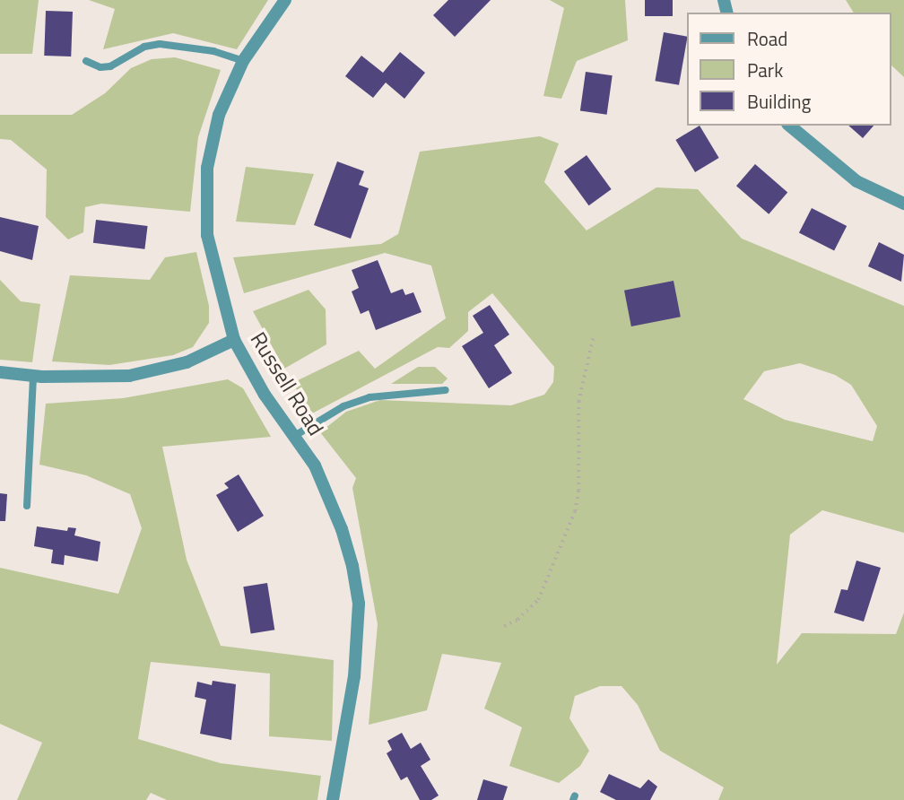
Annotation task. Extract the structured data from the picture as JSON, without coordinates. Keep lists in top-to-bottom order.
{
  "streets": {
    "street": ["Russell Road"]
  },
  "legend": ["Road", "Park", "Building"]
}
